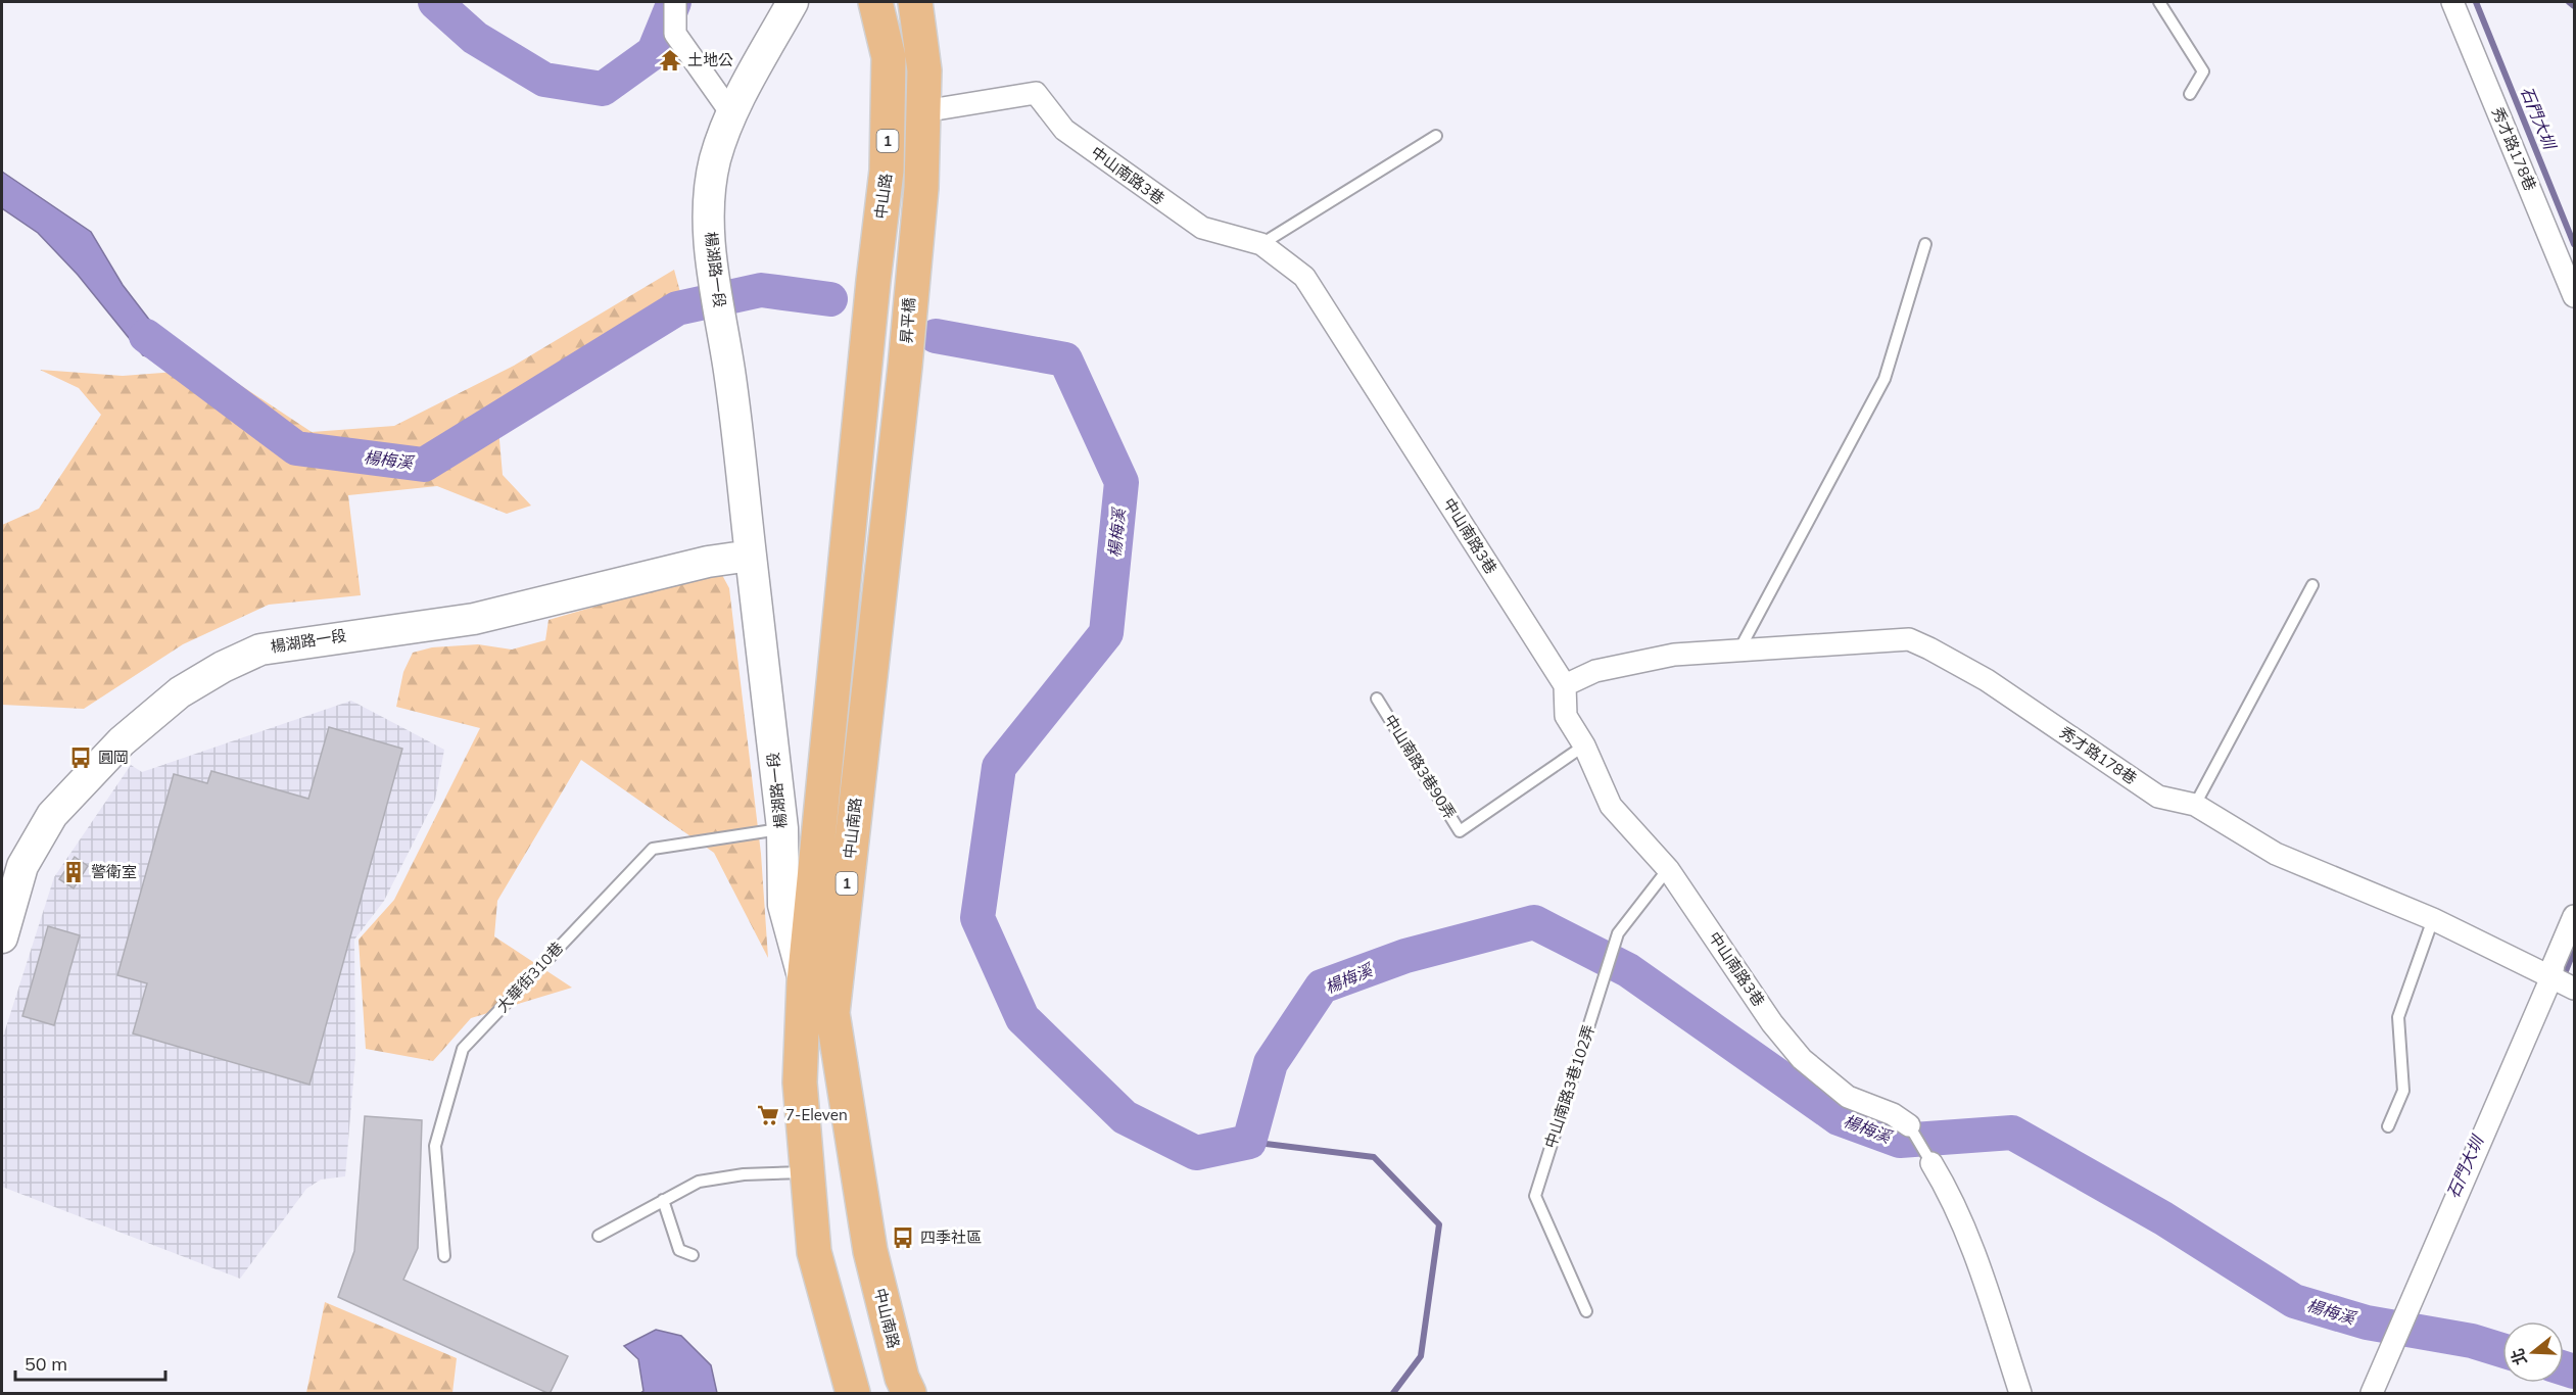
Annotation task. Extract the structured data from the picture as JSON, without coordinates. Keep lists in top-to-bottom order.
{
  "streets": {
    "main road": [
      "1",
      "中山路",
      "昇平橋",
      "中山南路"
    ],
    "street": ["秀才路178巷", "中山南路3巷", "楊湖路一段"],
    "lane": ["中山南路3巷90弄", "大華街310巷", "中山南路3巷102弄"]
  },
  "crossings": [
    ["1", "中山南路3巷"],
    ["1", "中山路"],
    ["1", "楊湖路一段"],
    ["1", "昇平橋"],
    ["秀才路178巷", "中山南路3巷"],
    ["中山南路3巷", "昇平橋"],
    ["中山南路3巷", "中山南路3巷90弄"],
    ["中山南路3巷", "中山南路3巷102弄"],
    ["中山路", "楊湖路一段"],
    ["楊湖路一段", "中山南路"],
    ["楊湖路一段", "大華街310巷"],
    ["昇平橋", "中山南路"]
  ],
  "water": ["石門大圳", "楊梅溪"],
  "places": {
    "temple": ["土地公"],
    "bus stop": ["圓岡", "四季社區"],
    "building": ["警衛室"],
    "supermarket": ["7-Eleven"]
  },
  "scale_bar": "50 m",
  "north": "left"
}
